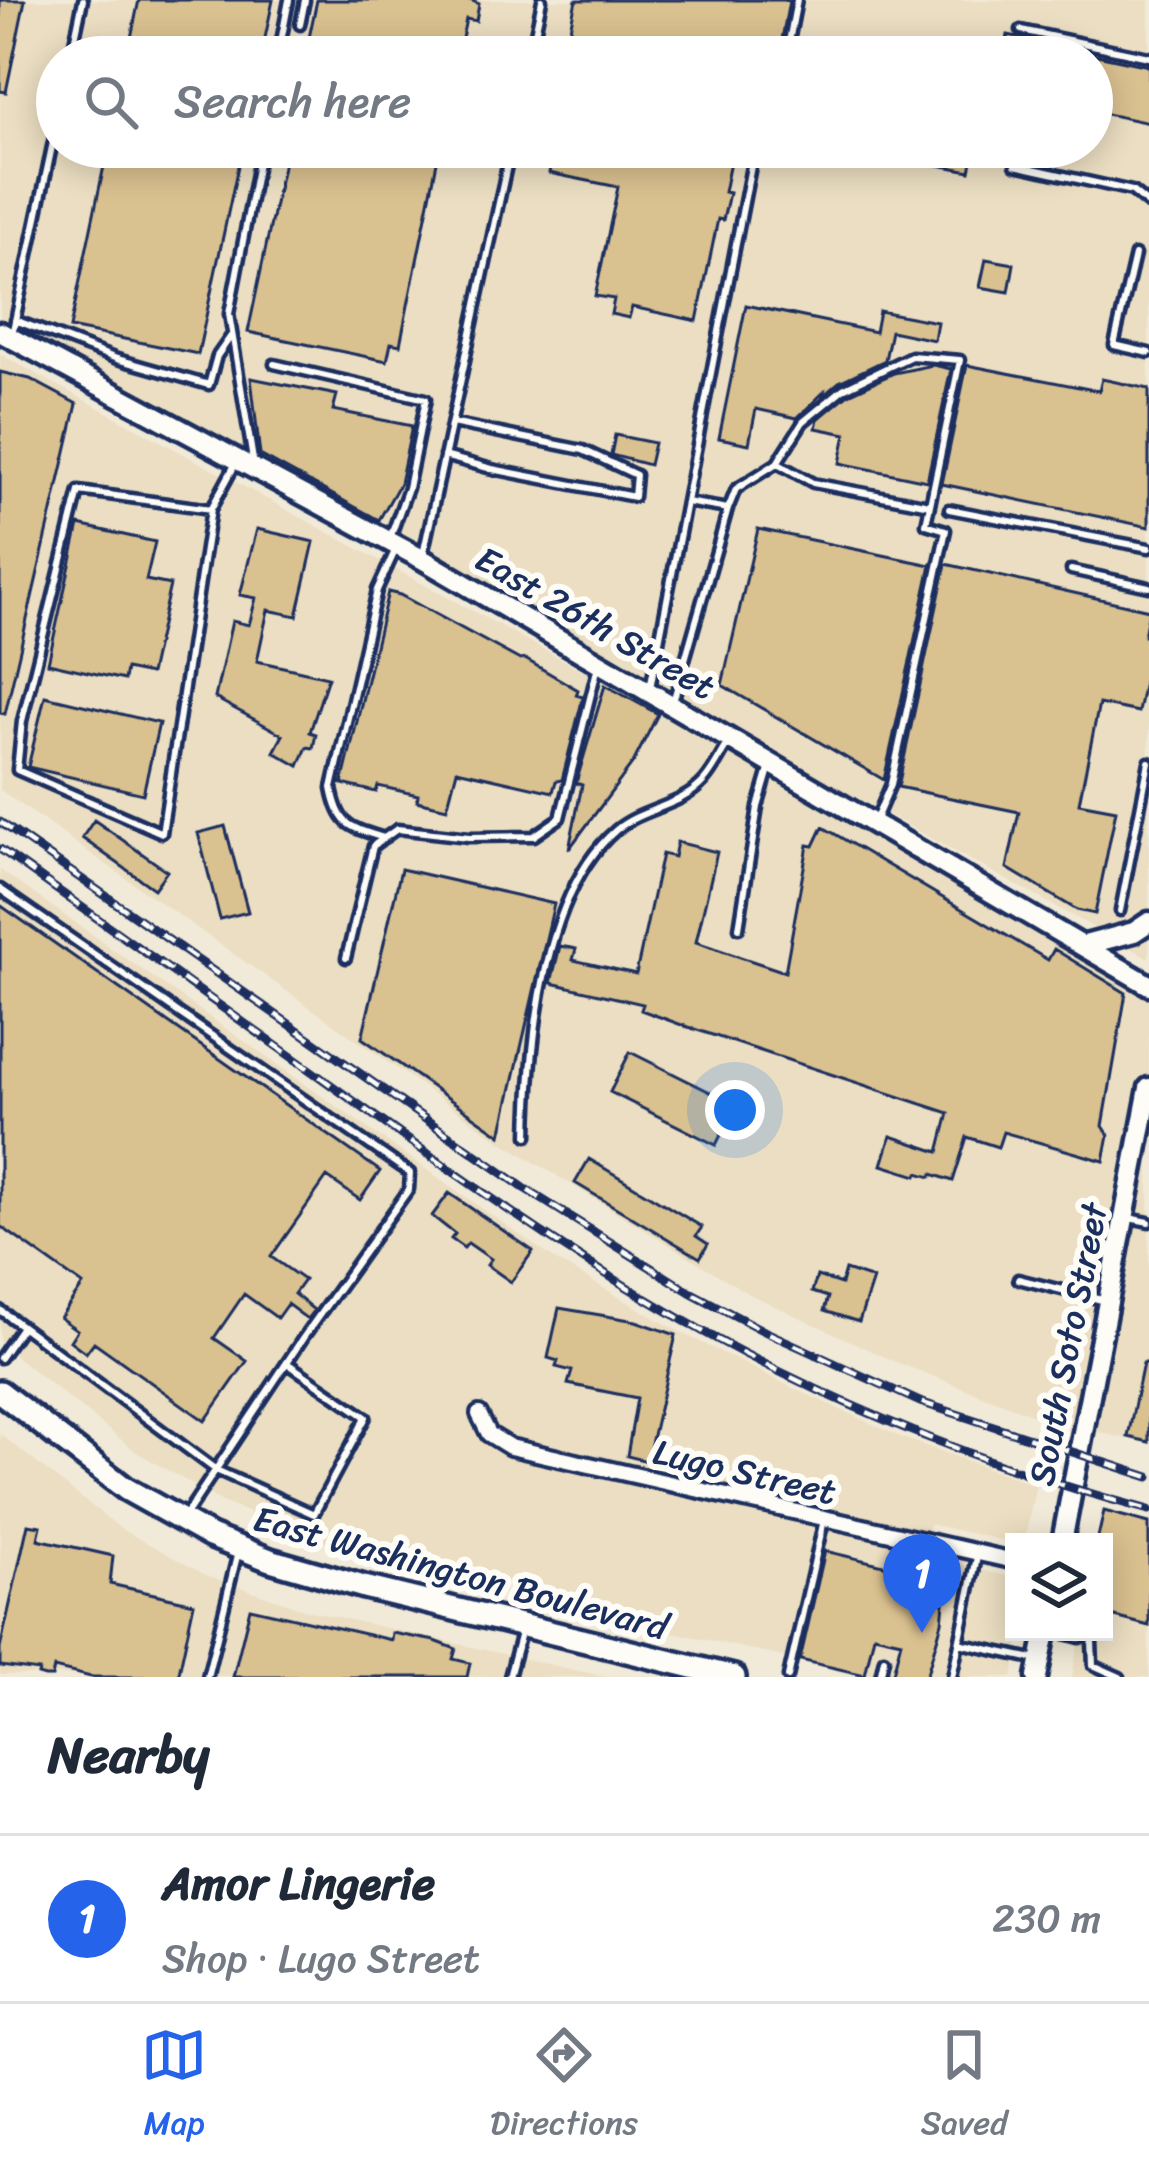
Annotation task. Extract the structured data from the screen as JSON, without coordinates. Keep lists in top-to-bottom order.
{
  "streets": {
    "main road": ["East Washington Boulevard"],
    "street": ["East 26th Street", "South Soto Street", "Lugo Street"]
  },
  "page": {
    "search": "Search here",
    "pins": "1",
    "heading": "Nearby",
    "list": [
      {
        "mark": "1",
        "name": "Amor Lingerie",
        "note": "Shop · Lugo Street",
        "value": "230 m"
      }
    ],
    "nav": ["Map", "Directions", "Saved"]
  }
}
